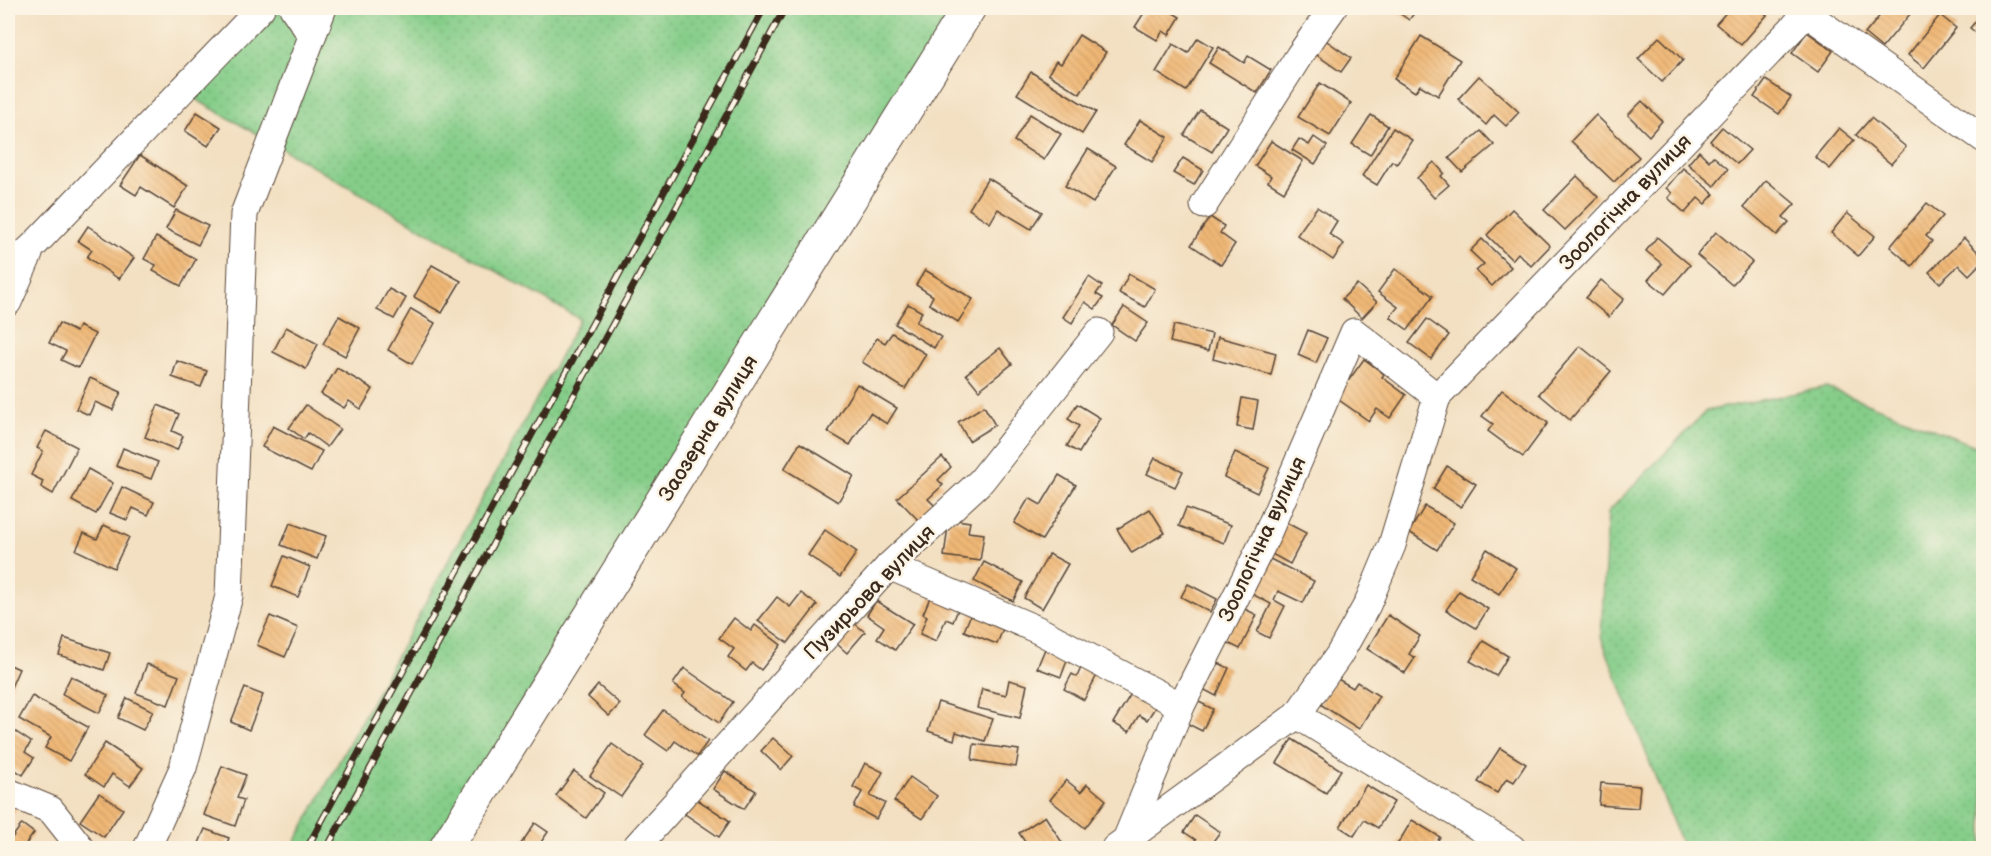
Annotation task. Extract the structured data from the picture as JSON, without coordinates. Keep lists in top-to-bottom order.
{
  "streets": {
    "street": ["Зоологічна вулиця", "Заозерна вулиця", "Пузирьова вулиця"]
  }
}
